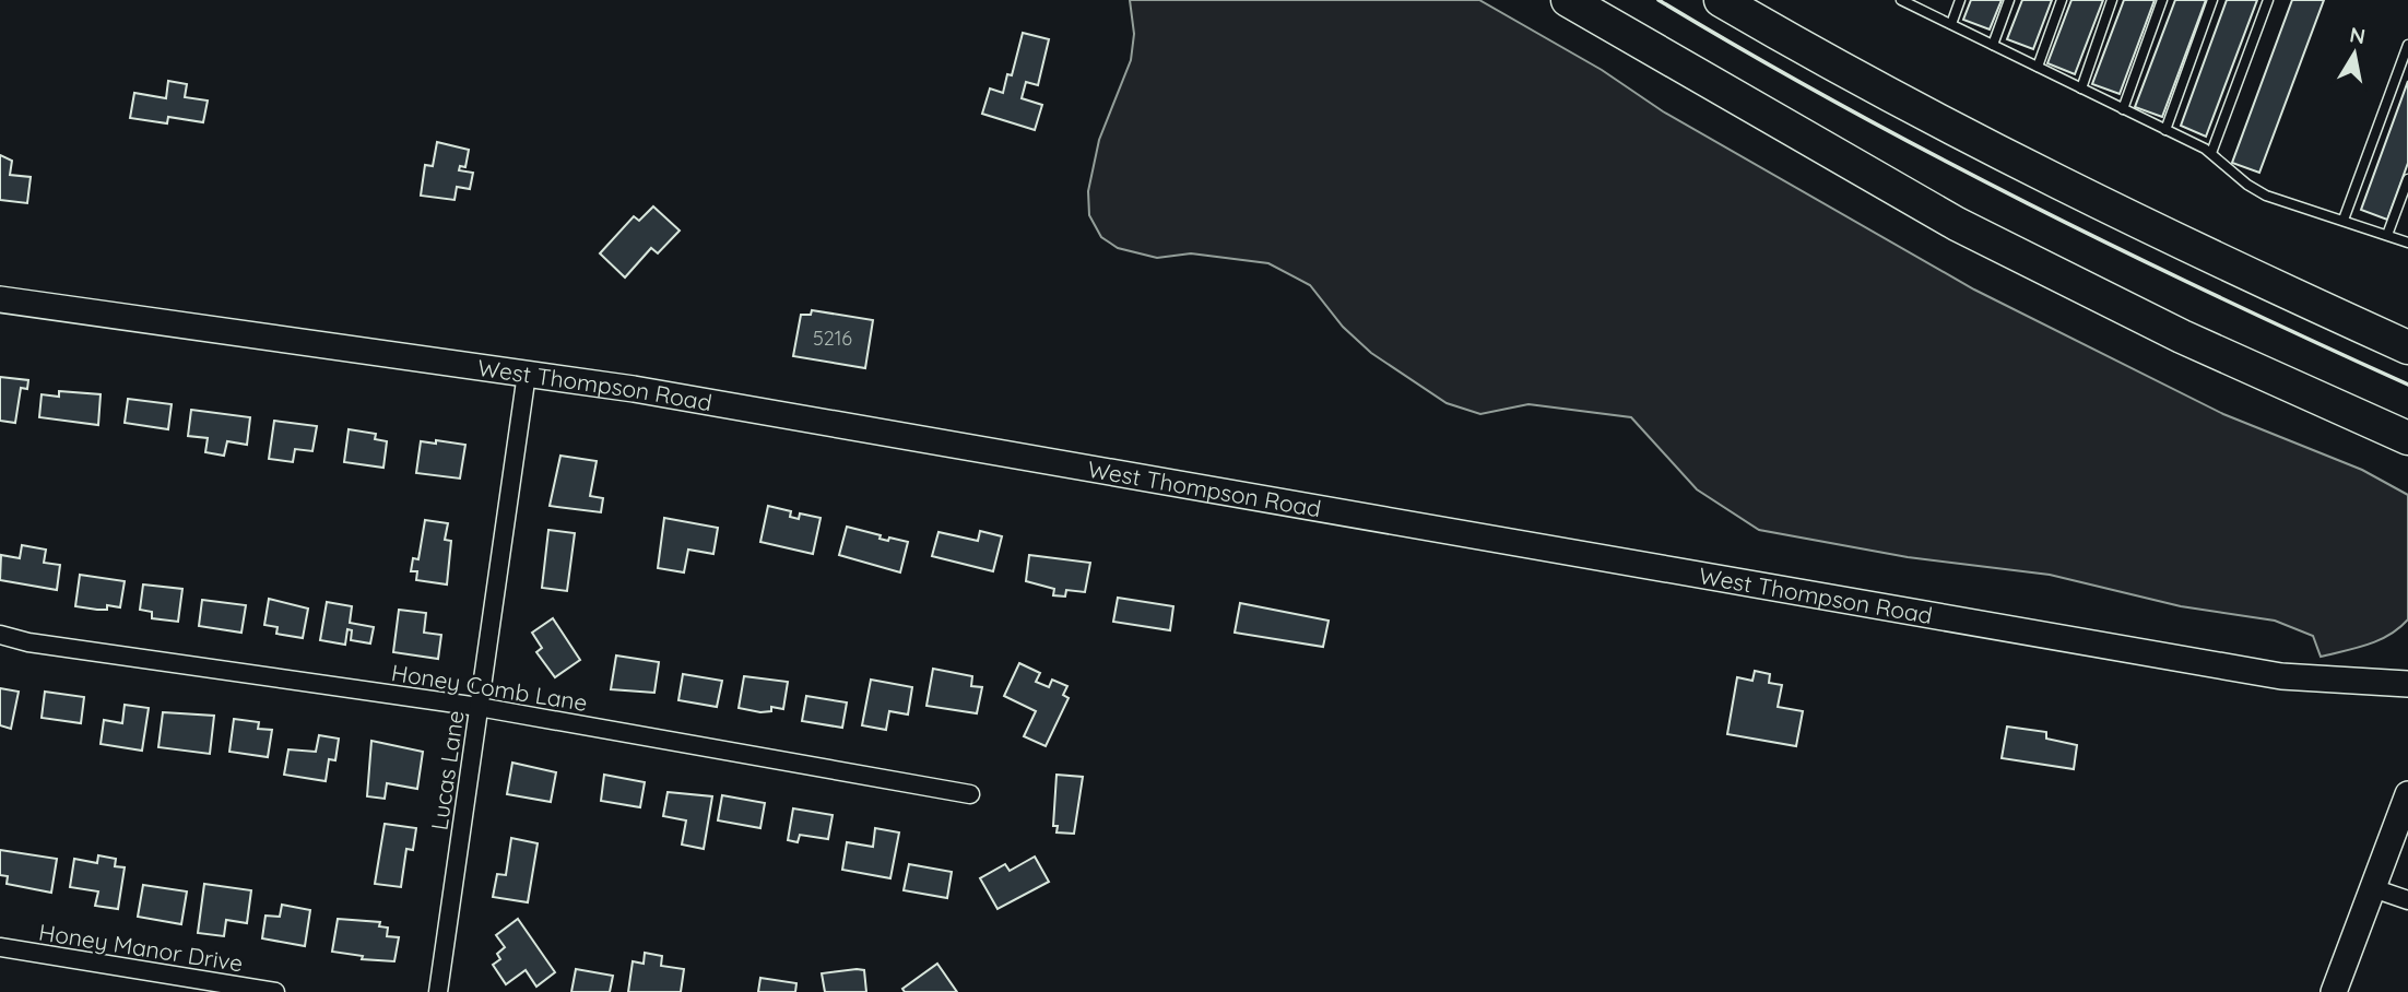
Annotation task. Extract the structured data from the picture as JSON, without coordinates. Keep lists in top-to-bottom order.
{
  "streets": {
    "main road": ["West Thompson Road"],
    "street": ["Honey Comb Lane", "Lucas Lane", "Honey Manor Drive"]
  },
  "crossings": [
    ["West Thompson Road", "Lucas Lane"],
    ["Honey Comb Lane", "Lucas Lane"]
  ],
  "house_numbers": ["5216"],
  "north": "top"
}
